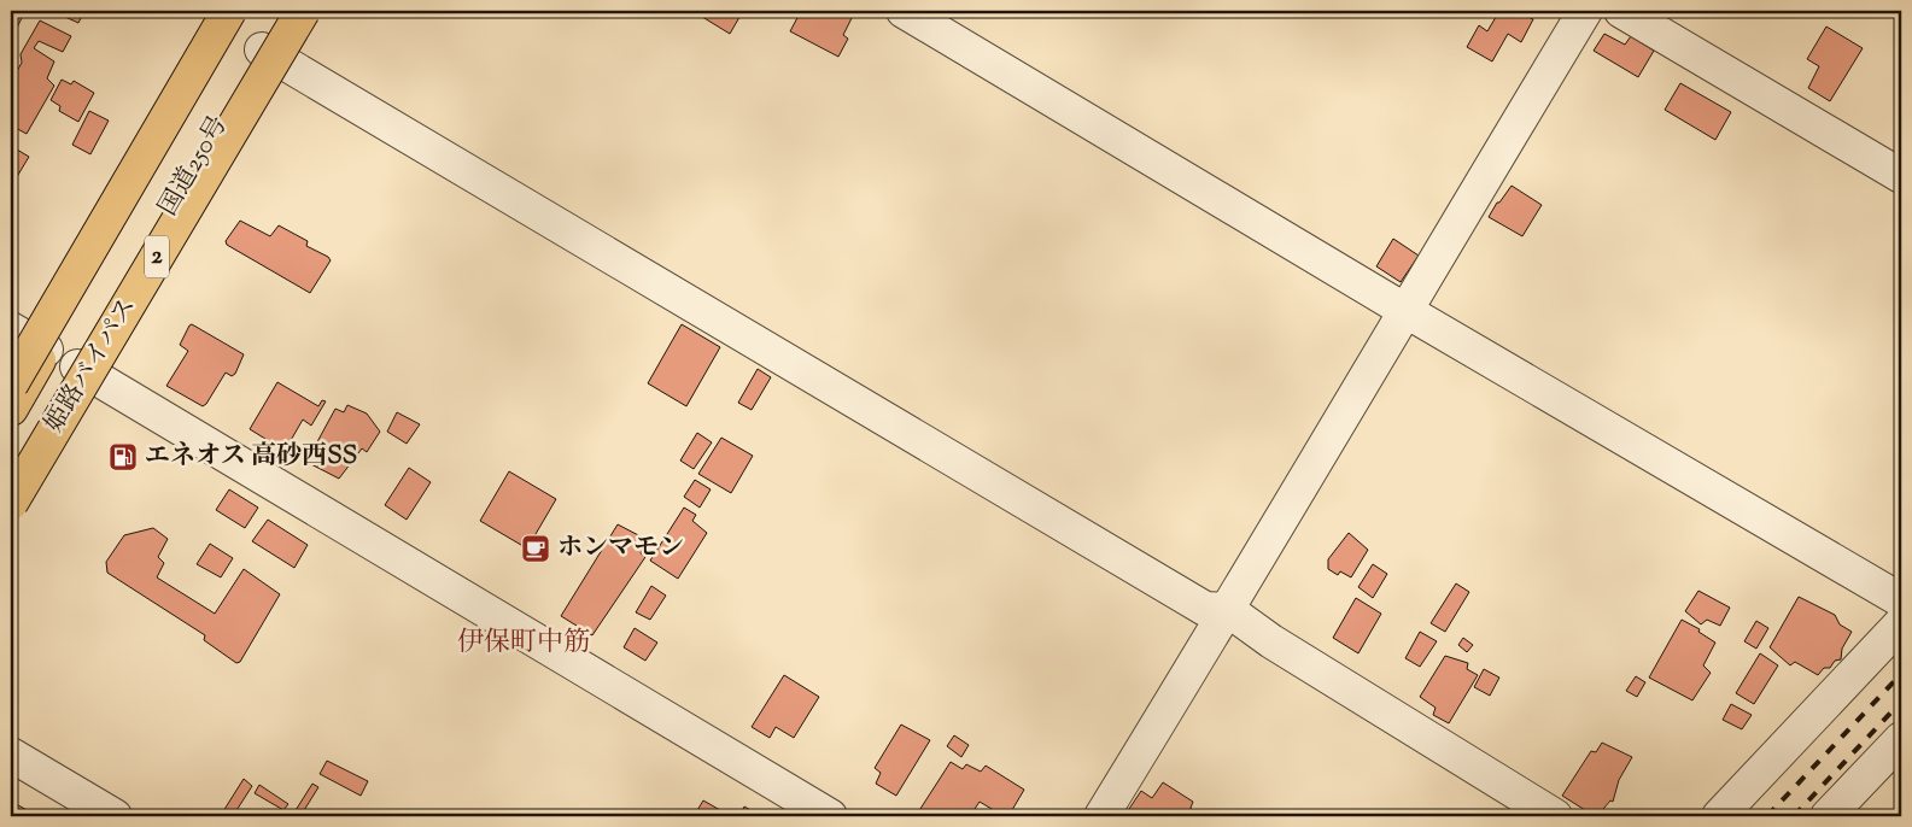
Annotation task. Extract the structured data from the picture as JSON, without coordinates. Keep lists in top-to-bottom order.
{
  "streets": {
    "highway": ["国道250号", "2", "姫路バイパス"]
  },
  "districts": ["伊保町中筋"],
  "places": {
    "fuel station": ["エネオス 高砂西SS"],
    "cafe": ["ホンマモン"]
  }
}
